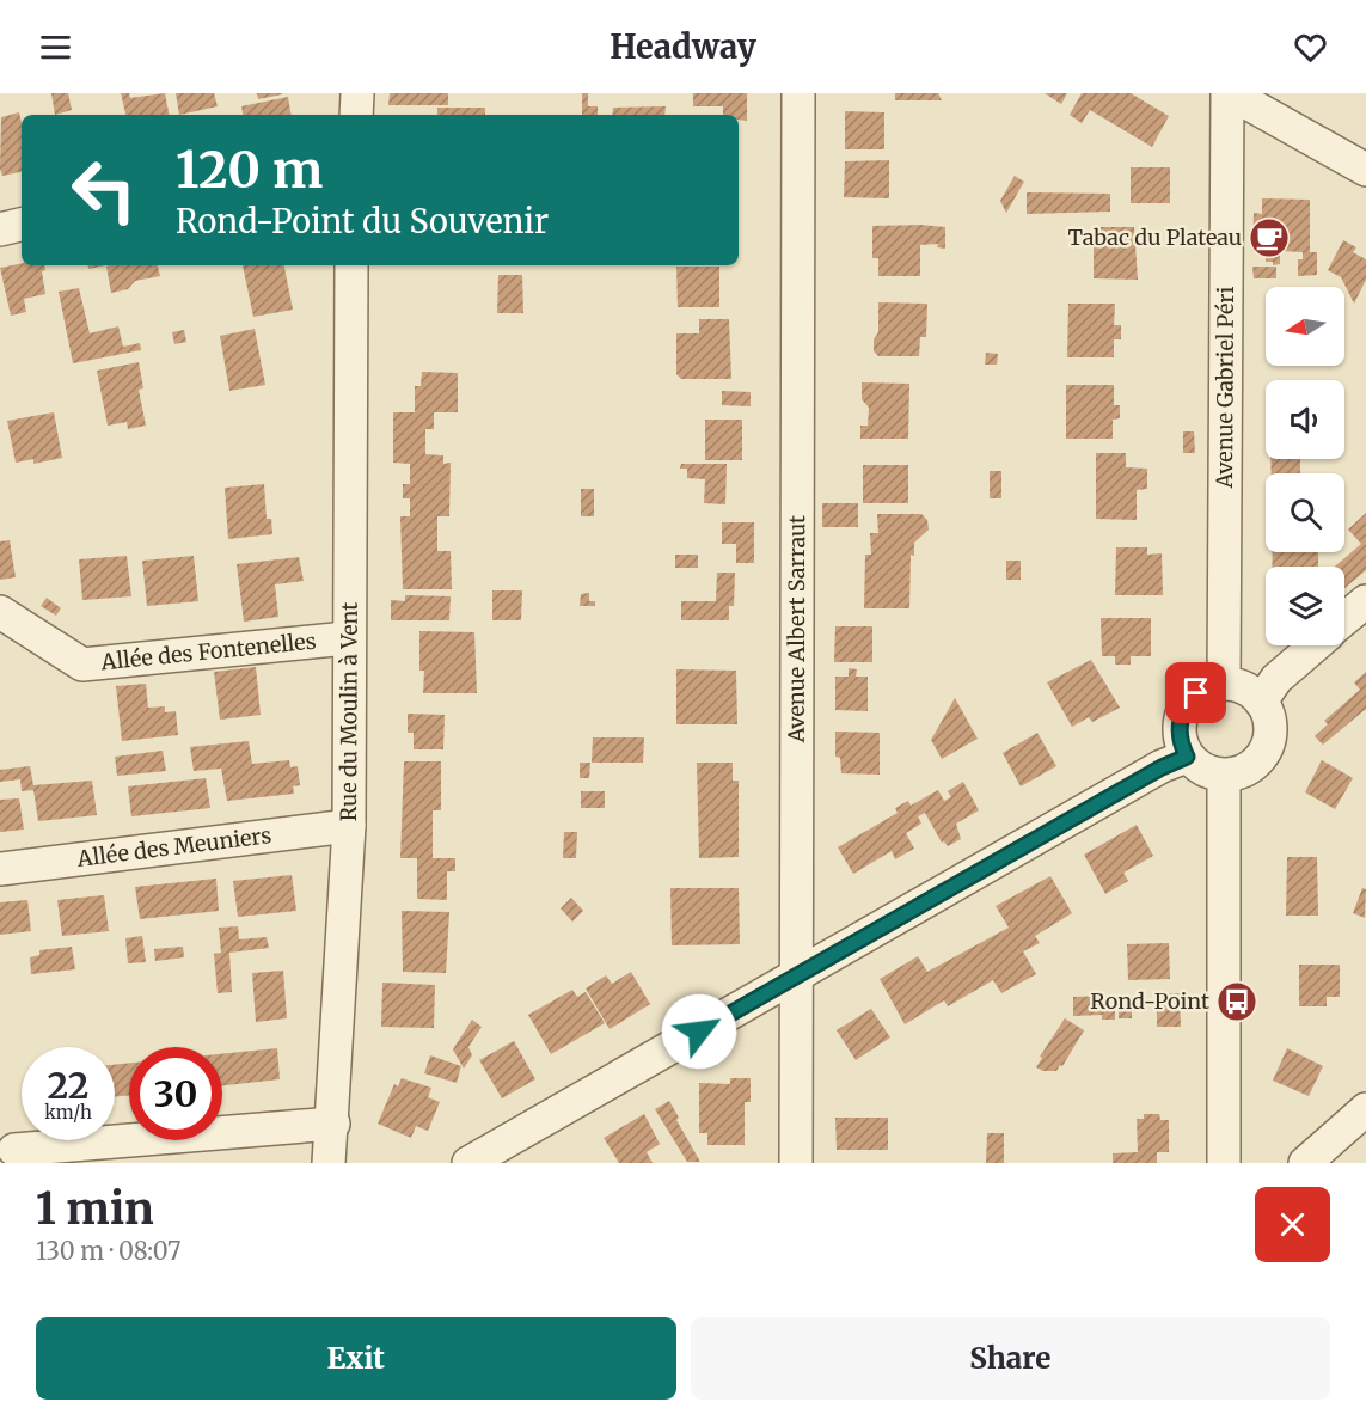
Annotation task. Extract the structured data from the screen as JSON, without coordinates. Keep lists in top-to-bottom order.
{
  "streets": {
    "street": [
      "Avenue Gabriel Péri",
      "Avenue Albert Sarraut",
      "Allée des Fontenelles",
      "Rue du Moulin à Vent",
      "Allée des Meuniers"
    ]
  },
  "crossings": [
    ["Allée des Fontenelles", "Rue du Moulin à Vent"],
    ["Rue du Moulin à Vent", "Allée des Meuniers"]
  ],
  "places": {
    "cafe": ["Tabac du Plateau"],
    "bus stop": ["Rond-Point"]
  },
  "north": "left",
  "page": {
    "header": "Headway",
    "turn": ["120 m", "Rond-Point du Souvenir"],
    "speed": "22 km/h",
    "limit": "30",
    "heading": ["1 min", "130 m · 08:07"],
    "buttons": ["Exit", "Share"]
  }
}
